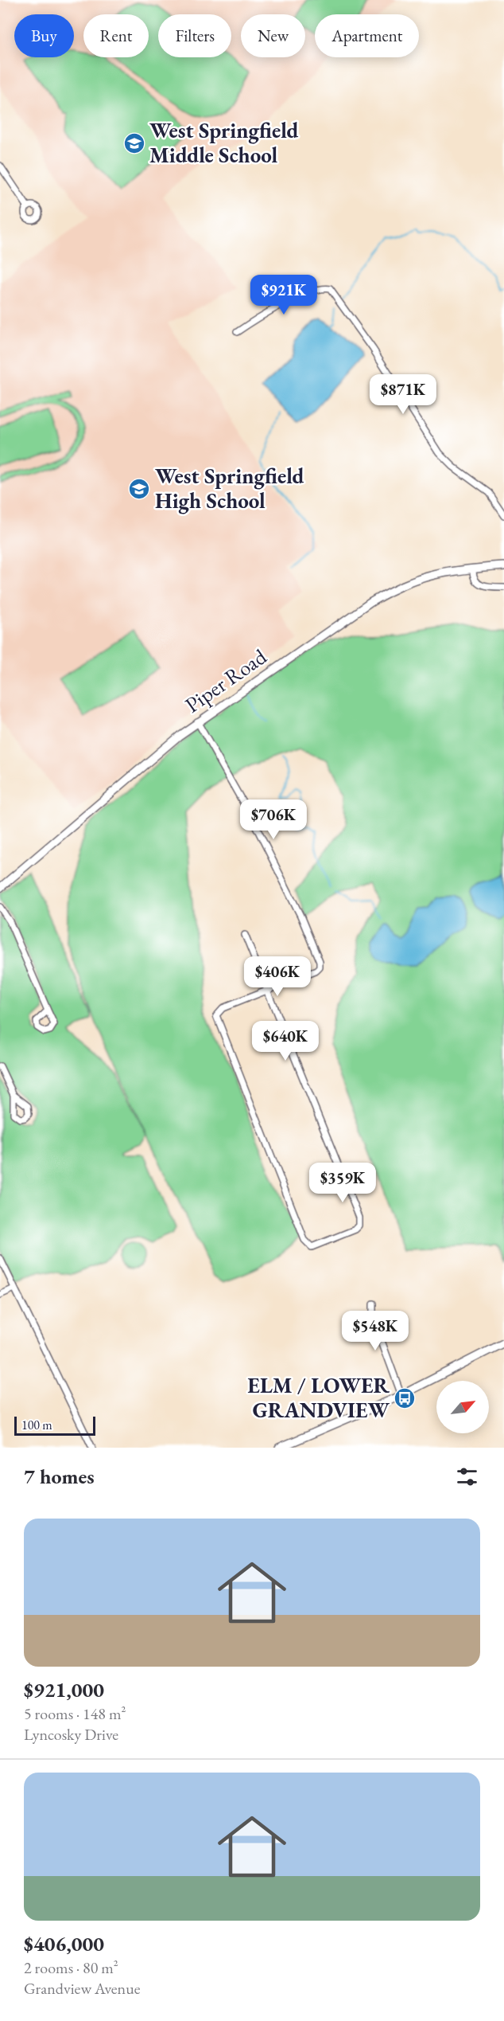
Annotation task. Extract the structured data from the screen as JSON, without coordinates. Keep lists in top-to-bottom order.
{
  "streets": {
    "main road": ["Piper Road"]
  },
  "places": {
    "school or university": ["West Springfield Middle School", "West Springfield High School"],
    "bus stop": ["ELM / LOWER GRANDVIEW"]
  },
  "scale_bar": "100 m",
  "north": "top right",
  "page": {
    "chip": [
      "Buy",
      "Rent",
      "Filters",
      "New",
      "Apartment"
    ],
    "price": [
      "$921K",
      "$871K",
      "$706K",
      "$406K",
      "$640K",
      "$359K",
      "$548K"
    ],
    "scale": "100 m",
    "heading": "7 homes",
    "list": [
      {
        "name": "$921,000",
        "note": "5 rooms · 148 m² · Lyncosky Drive"
      },
      {
        "name": "$406,000",
        "note": "2 rooms · 80 m² · Grandview Avenue"
      }
    ]
  }
}
